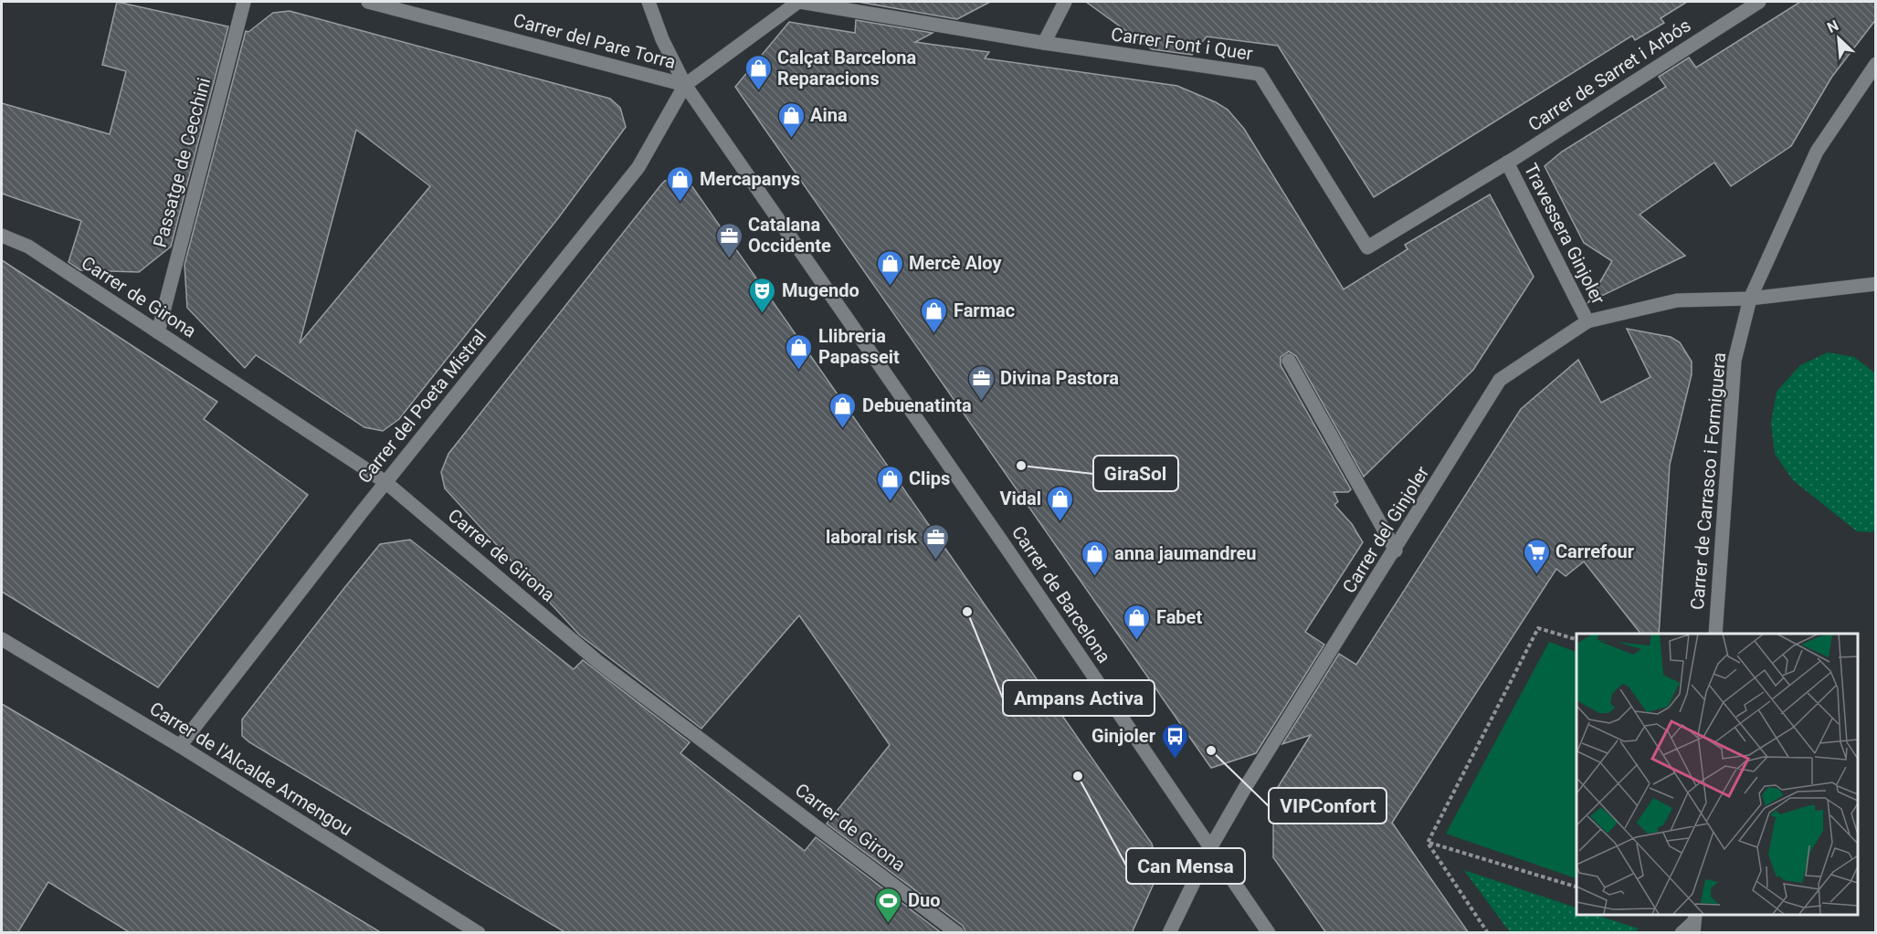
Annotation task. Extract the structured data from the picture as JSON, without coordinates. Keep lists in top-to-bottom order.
{
  "streets": {
    "street": [
      "Carrer del Pare Torra",
      "Carrer Font i Quer",
      "Carrer de Sarret i Arbós",
      "Passatge de Cecchini",
      "Travessera Ginjoler",
      "Carrer de Girona",
      "Carrer del Poeta Mistral",
      "Carrer de Carrasco i Formiguera",
      "Carrer del Ginjoler",
      "Carrer de Barcelona",
      "Carrer de l'Alcalde Armengou"
    ]
  },
  "crossings": [
    ["Carrer del Pare Torra", "Carrer Font i Quer"],
    ["Carrer del Pare Torra", "Carrer del Poeta Mistral"],
    ["Carrer del Pare Torra", "Carrer de Barcelona"],
    ["Carrer Font i Quer", "Carrer de Sarret i Arbós"],
    ["Carrer Font i Quer", "Travessera Ginjoler"],
    ["Carrer Font i Quer", "Carrer del Poeta Mistral"],
    ["Carrer Font i Quer", "Carrer de Barcelona"],
    ["Carrer de Sarret i Arbós", "Travessera Ginjoler"],
    ["Passatge de Cecchini", "Carrer de Girona"],
    ["Travessera Ginjoler", "Carrer del Ginjoler"],
    ["Carrer de Girona", "Carrer del Poeta Mistral"],
    ["Carrer del Poeta Mistral", "Carrer de Barcelona"],
    ["Carrer del Poeta Mistral", "Carrer de l'Alcalde Armengou"],
    ["Carrer de Carrasco i Formiguera", "Carrer del Ginjoler"],
    ["Carrer del Ginjoler", "Carrer de Barcelona"]
  ],
  "places": {
    "shop": [
      "Calçat Barcelona Reparacions",
      "Aina",
      "Mercapanys",
      "Mercè Aloy",
      "Farmac",
      "Llibreria Papasseit",
      "Debuenatinta",
      "Clips",
      "Vidal",
      "anna jaumandreu",
      "Fabet"
    ],
    "office": ["Catalana Occidente", "Divina Pastora", "laboral risk"],
    "theatre": ["Mugendo"],
    "other": [
      "GiraSol",
      "Ampans Activa",
      "VIPConfort",
      "Can Mensa"
    ],
    "supermarket": ["Carrefour"],
    "bus stop": ["Ginjoler"],
    "sports": ["Duo"]
  },
  "north": "top left"
}
